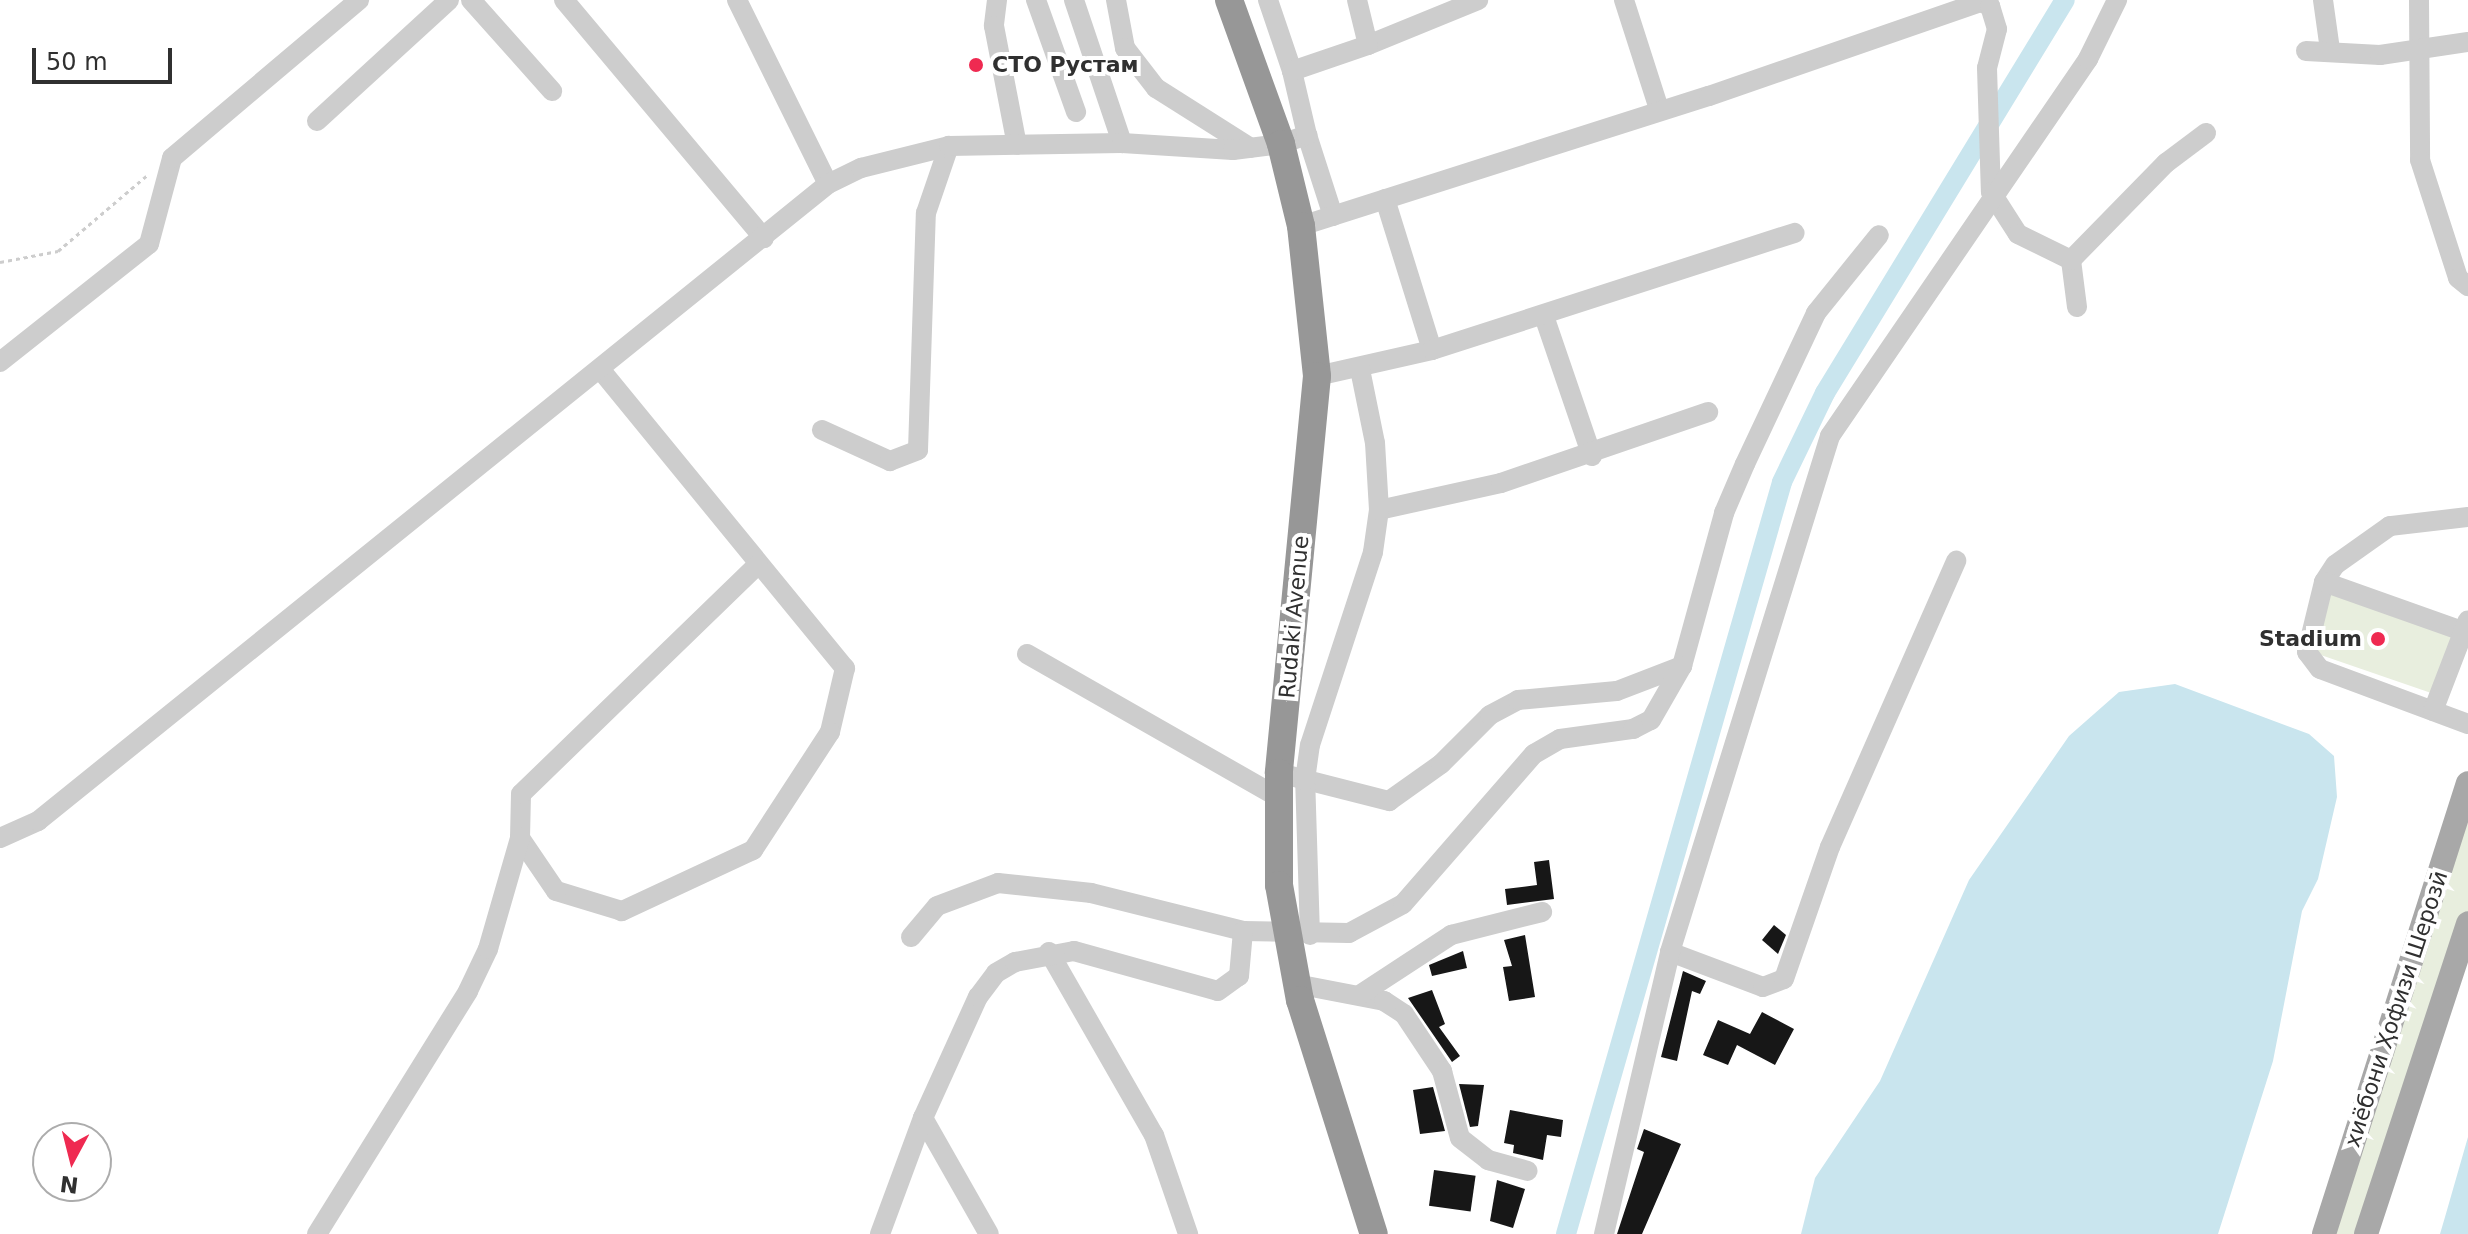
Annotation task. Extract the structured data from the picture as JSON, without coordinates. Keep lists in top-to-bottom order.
{
  "streets": {
    "highway": ["Rudaki Avenue"],
    "main road": ["хиёбони Ҳофизи Шерозӣ"]
  },
  "places": ["СТО Рустам", "Stadium"],
  "scale_bar": "50 m",
  "north": "bottom"
}
